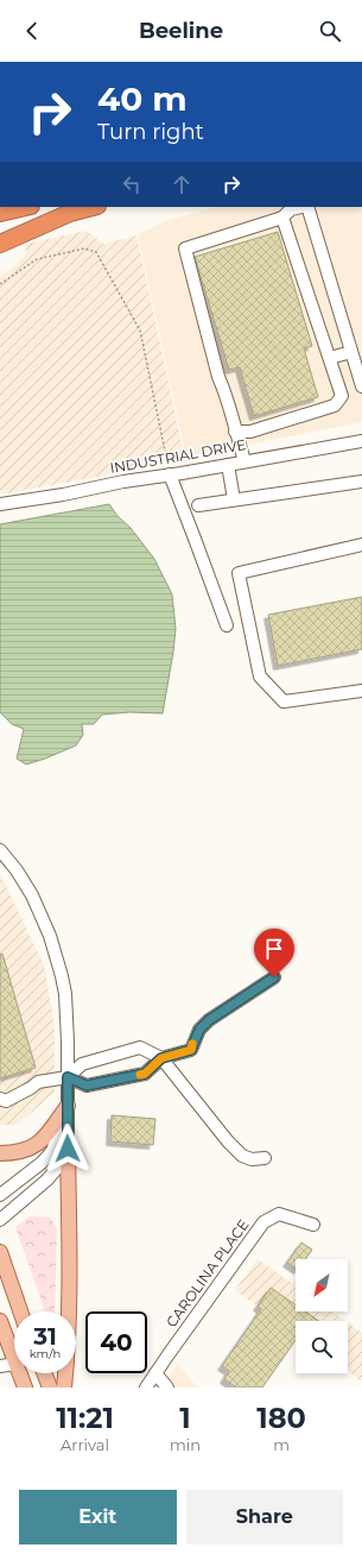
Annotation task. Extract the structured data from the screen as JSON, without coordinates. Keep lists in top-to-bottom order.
{
  "streets": {
    "street": ["INDUSTRIAL DRIVE", "CAROLINA PLACE"]
  },
  "north": "bottom left",
  "page": {
    "header": "Beeline",
    "turn": ["40 m", "Turn right"],
    "speed": "31 km/h",
    "limit": "40",
    "eta": [
      "11:21",
      "Arrival",
      "1",
      "min",
      "180",
      "m"
    ],
    "buttons": ["Exit", "Share"]
  }
}
